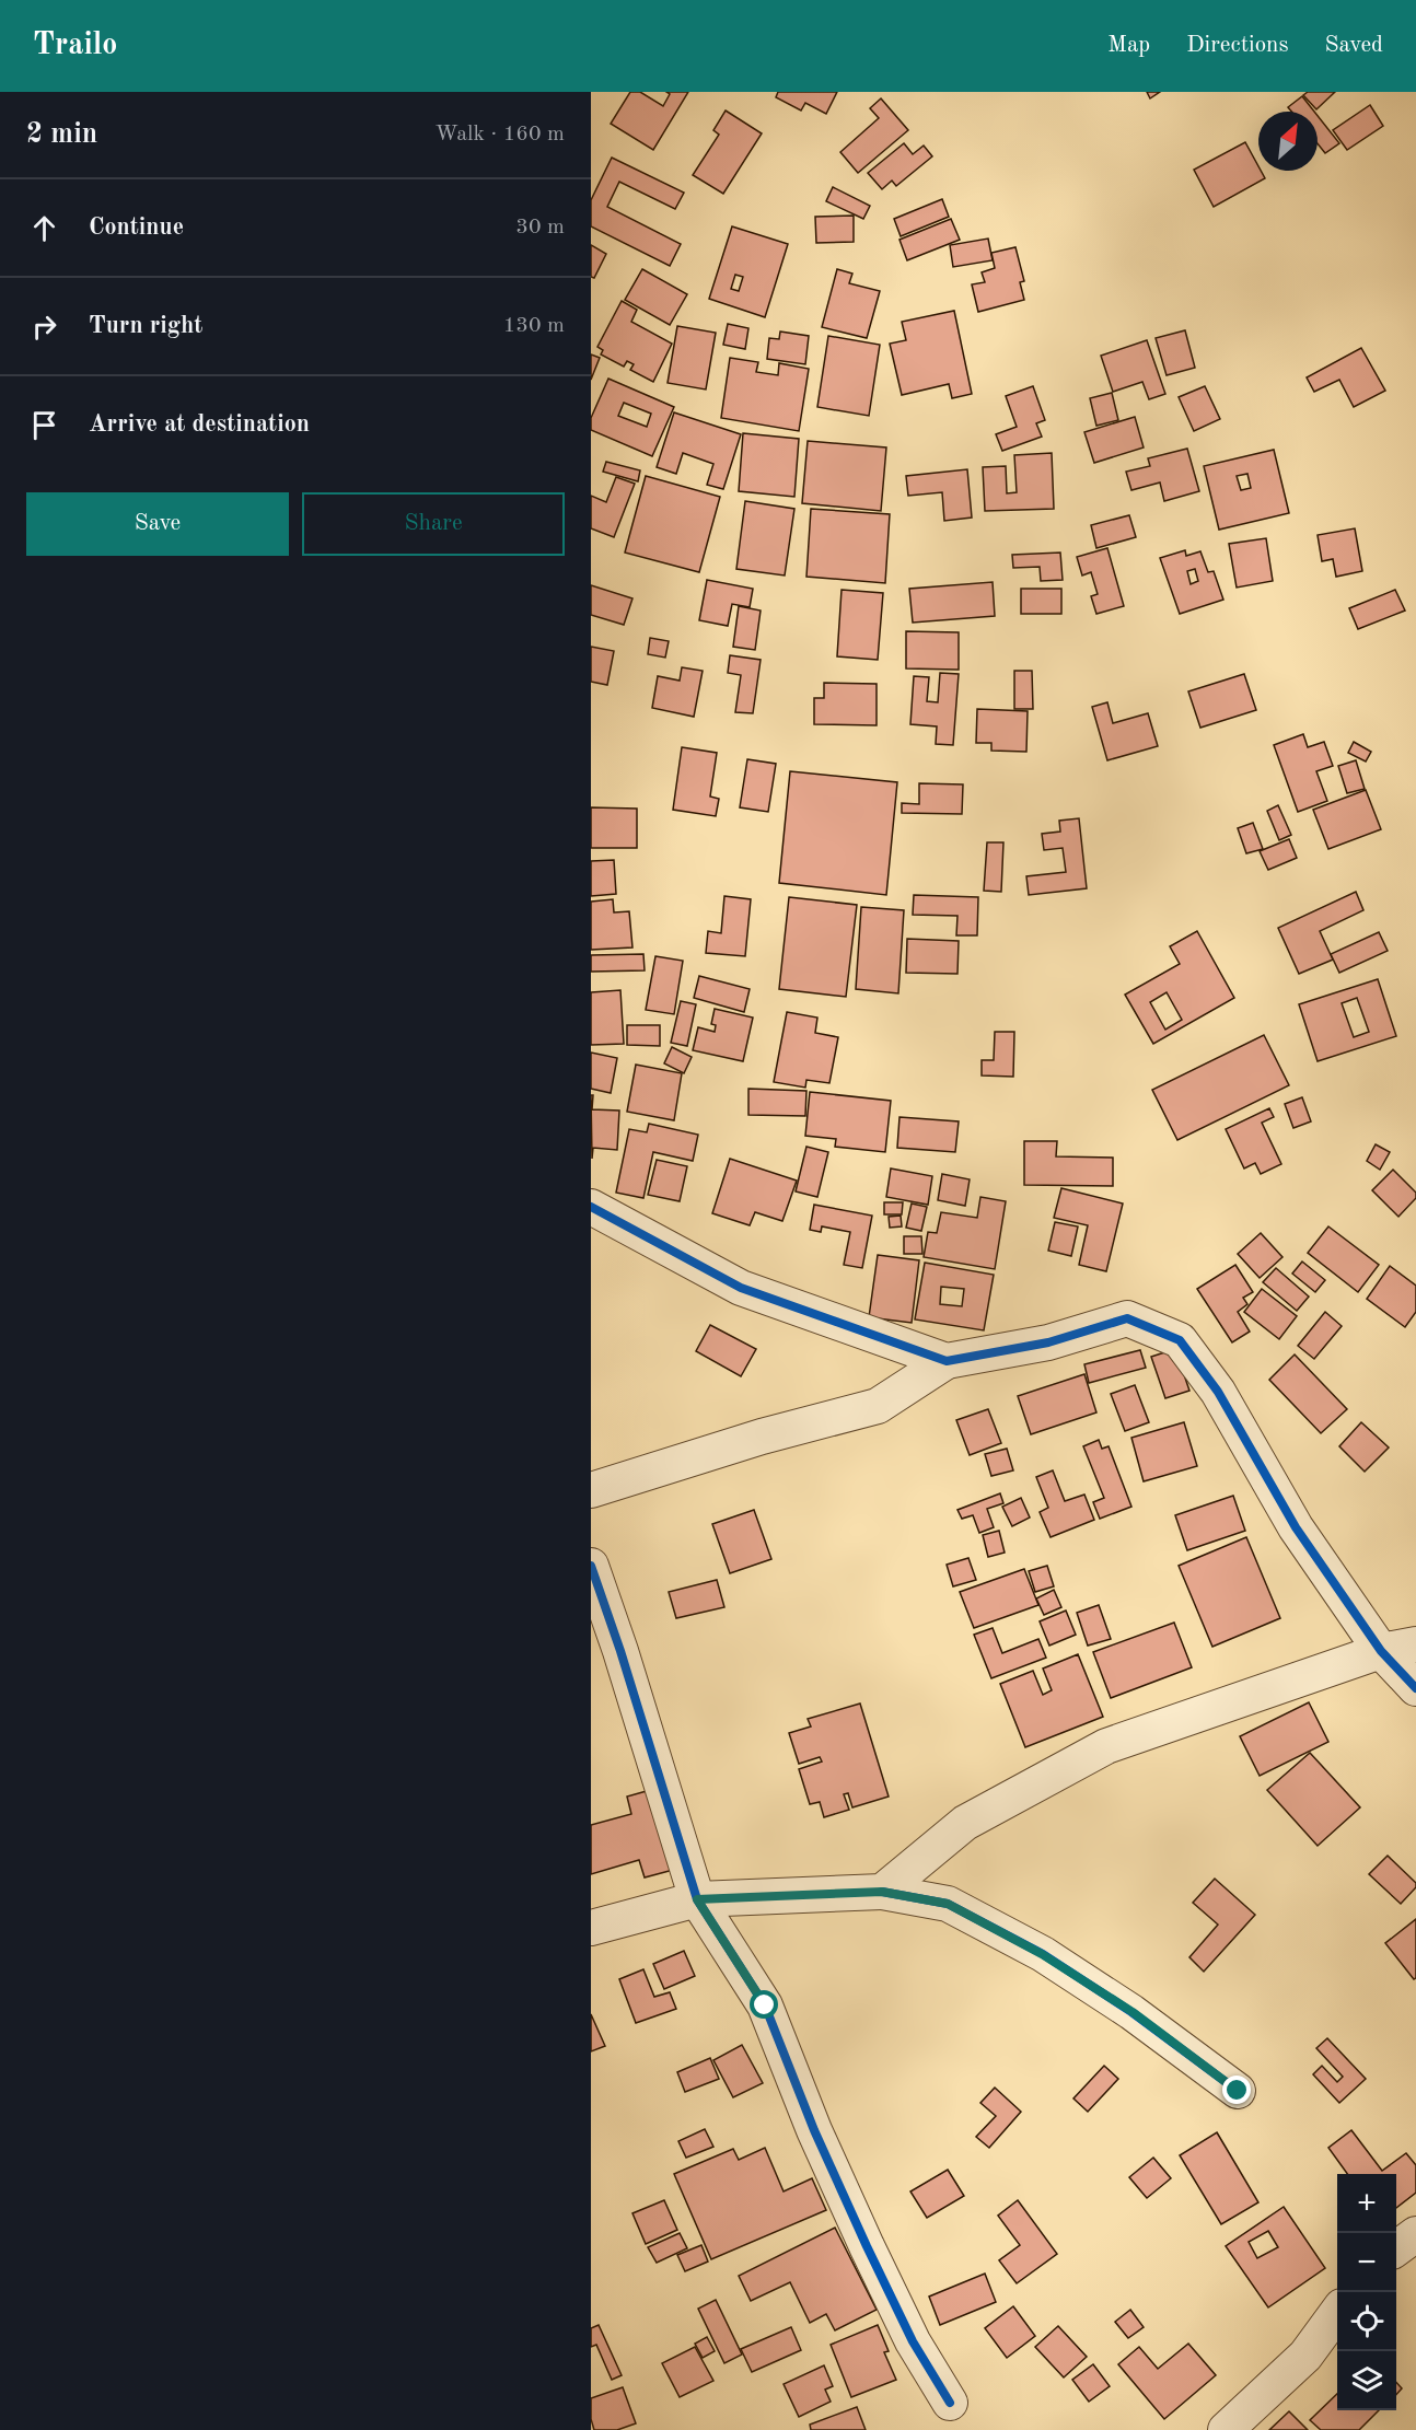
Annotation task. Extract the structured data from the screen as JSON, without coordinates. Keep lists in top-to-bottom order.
{
  "north": "top right",
  "page": {
    "header": "Trailo",
    "nav": ["Map", "Directions", "Saved"],
    "heading": ["2 min", "Walk · 160 m"],
    "list": [
      ["Continue", "30 m"],
      ["Turn right", "130 m"],
      "Arrive at destination"
    ],
    "buttons": ["Save", "Share"],
    "map_buttons": ["+", "−"]
  }
}
